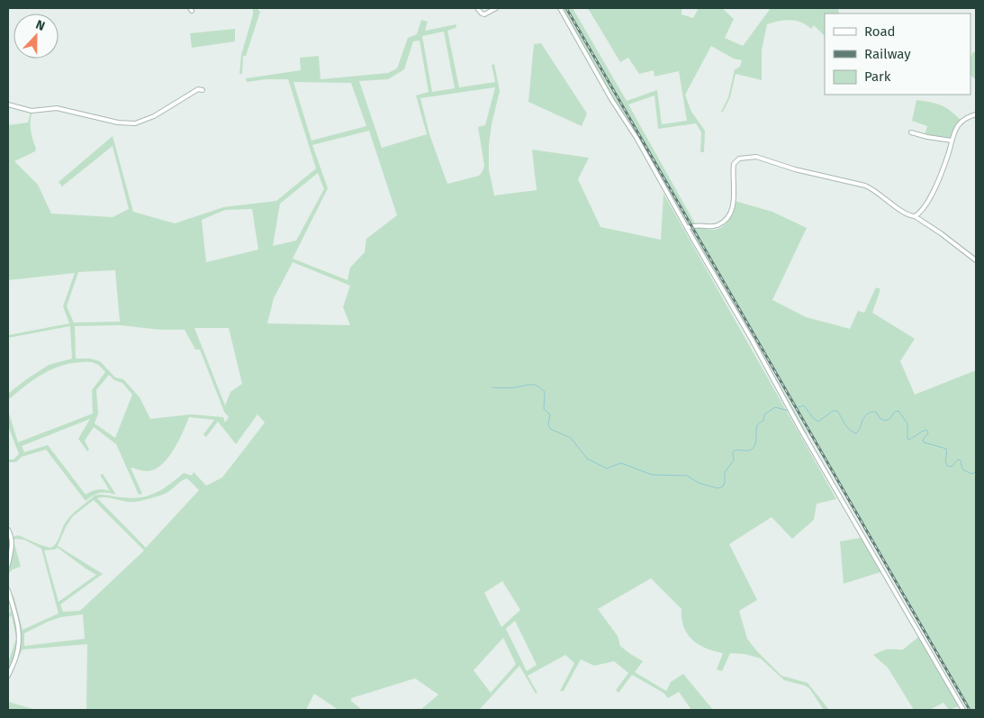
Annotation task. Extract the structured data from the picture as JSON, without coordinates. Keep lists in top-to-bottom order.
{
  "legend": ["Road", "Railway", "Park"],
  "north": "top"
}
